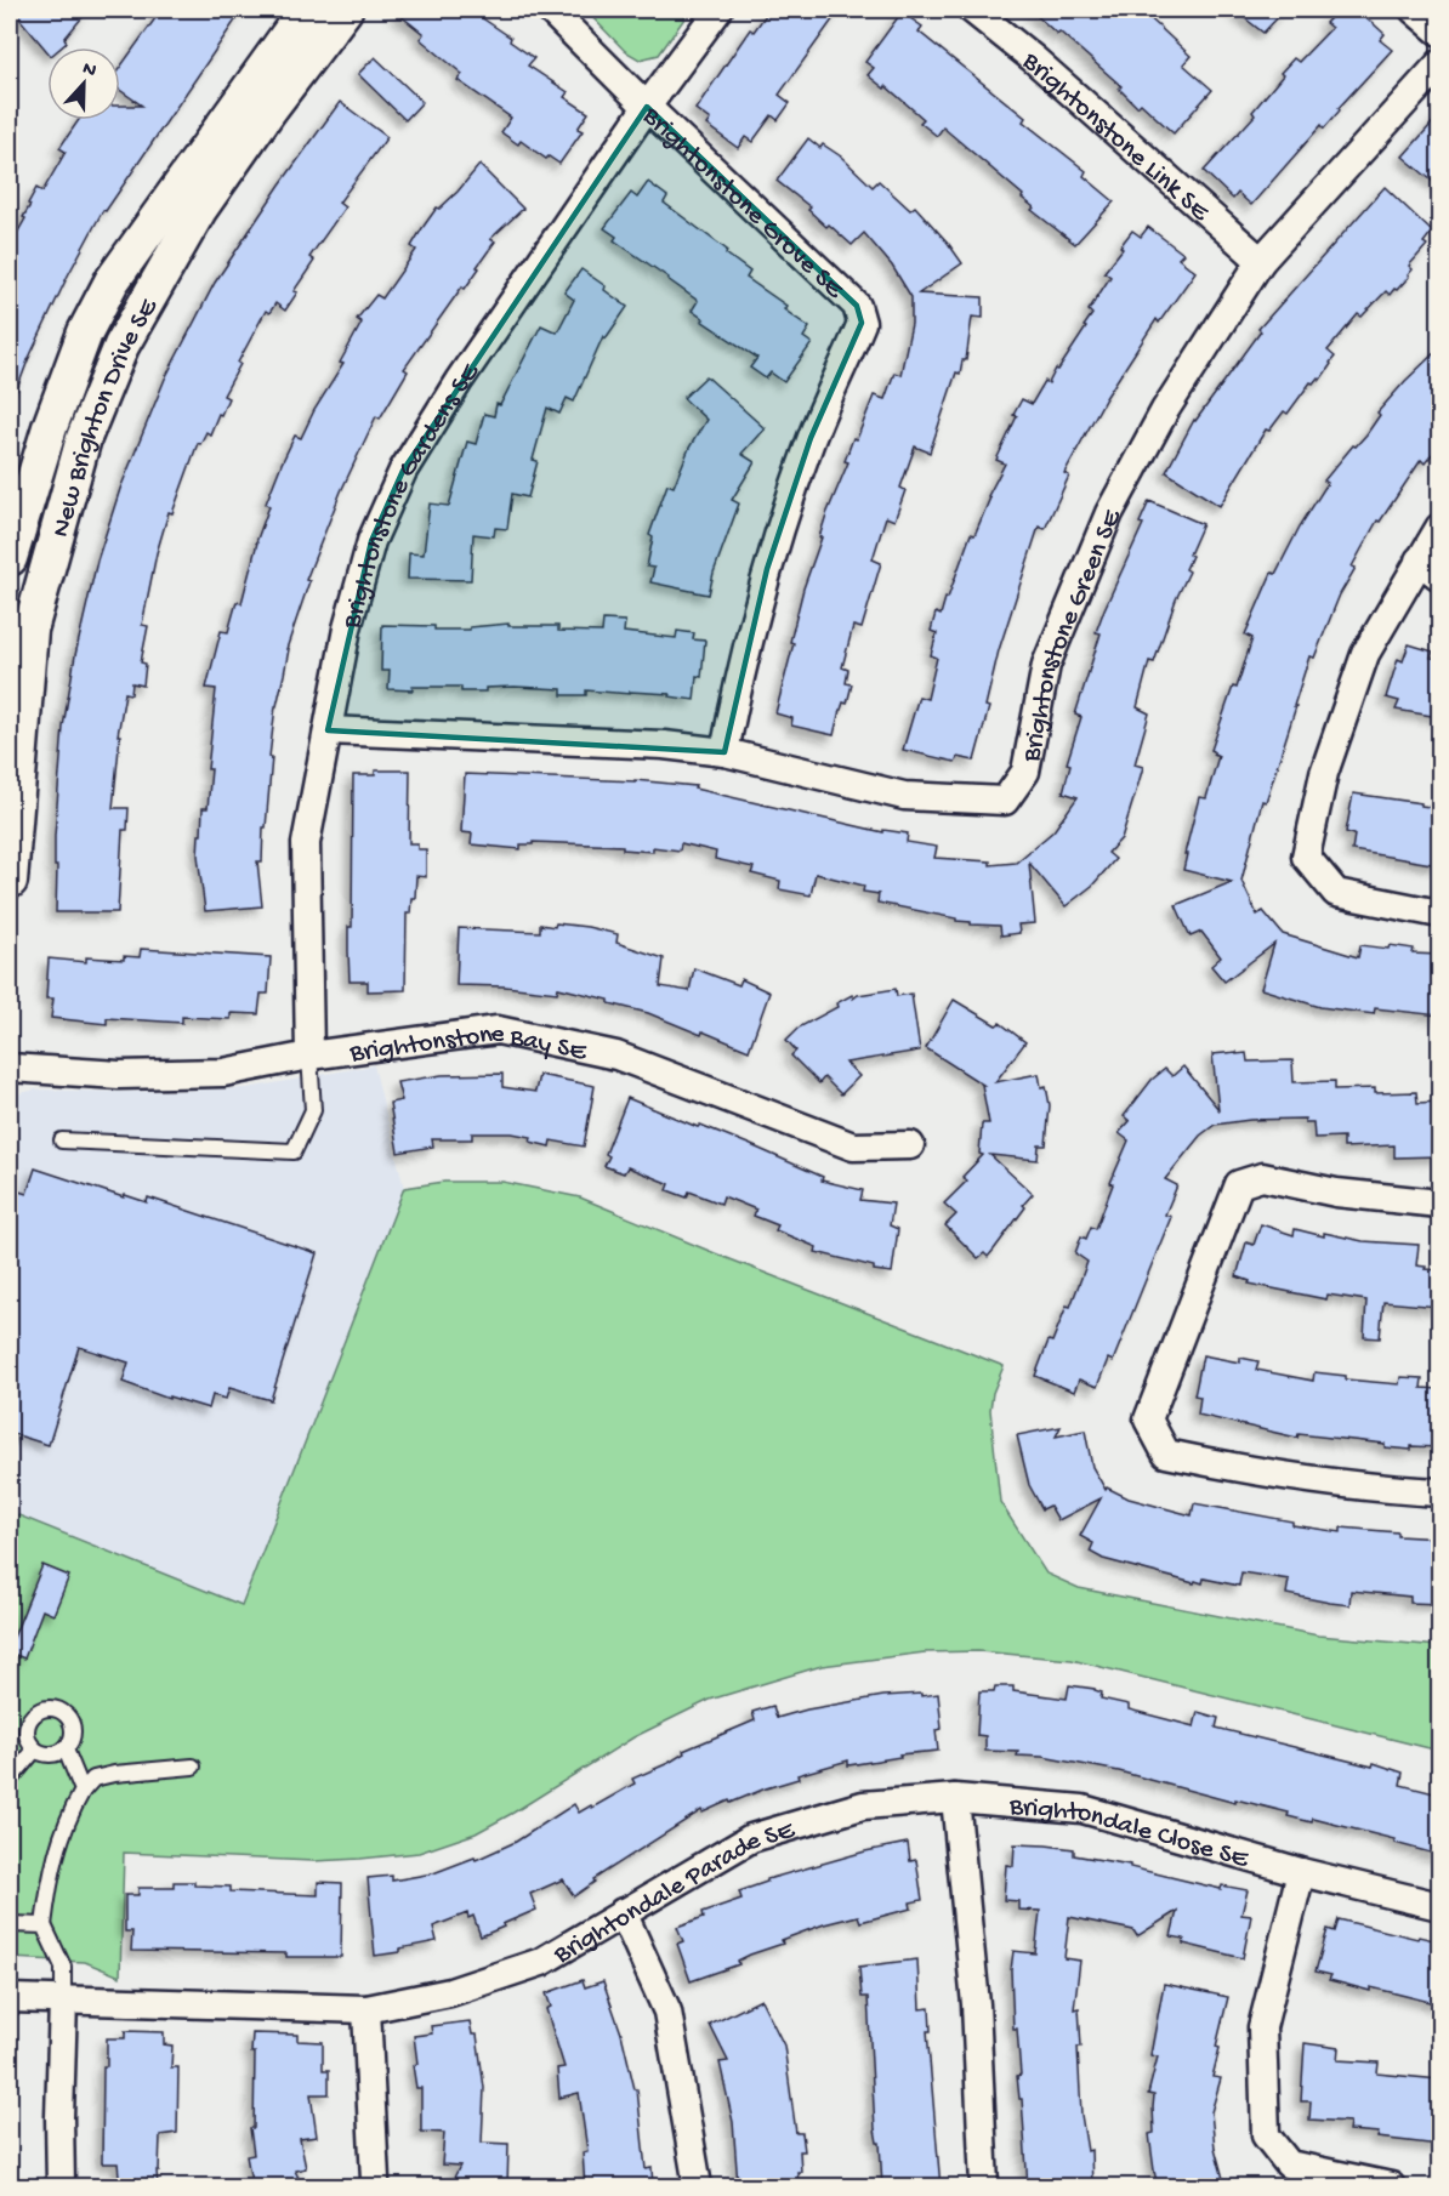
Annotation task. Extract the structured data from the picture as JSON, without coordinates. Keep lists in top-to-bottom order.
{
  "streets": {
    "street": [
      "Brightonstone Link SE",
      "Brightonstone Grove SE",
      "New Brighton Drive SE",
      "Brightonstone Gardens SE",
      "Brightonstone Green SE",
      "Brightonstone Bay SE",
      "Brightondale Close SE",
      "Brightondale Parade SE"
    ]
  },
  "crossings": [
    ["Brightonstone Link SE", "Brightonstone Green SE"],
    ["Brightonstone Grove SE", "Brightonstone Gardens SE"],
    ["Brightonstone Grove SE", "Brightonstone Green SE"],
    ["Brightonstone Gardens SE", "Brightonstone Green SE"],
    ["Brightonstone Gardens SE", "Brightonstone Bay SE"],
    ["Brightondale Close SE", "Brightondale Parade SE"]
  ],
  "north": "top"
}
